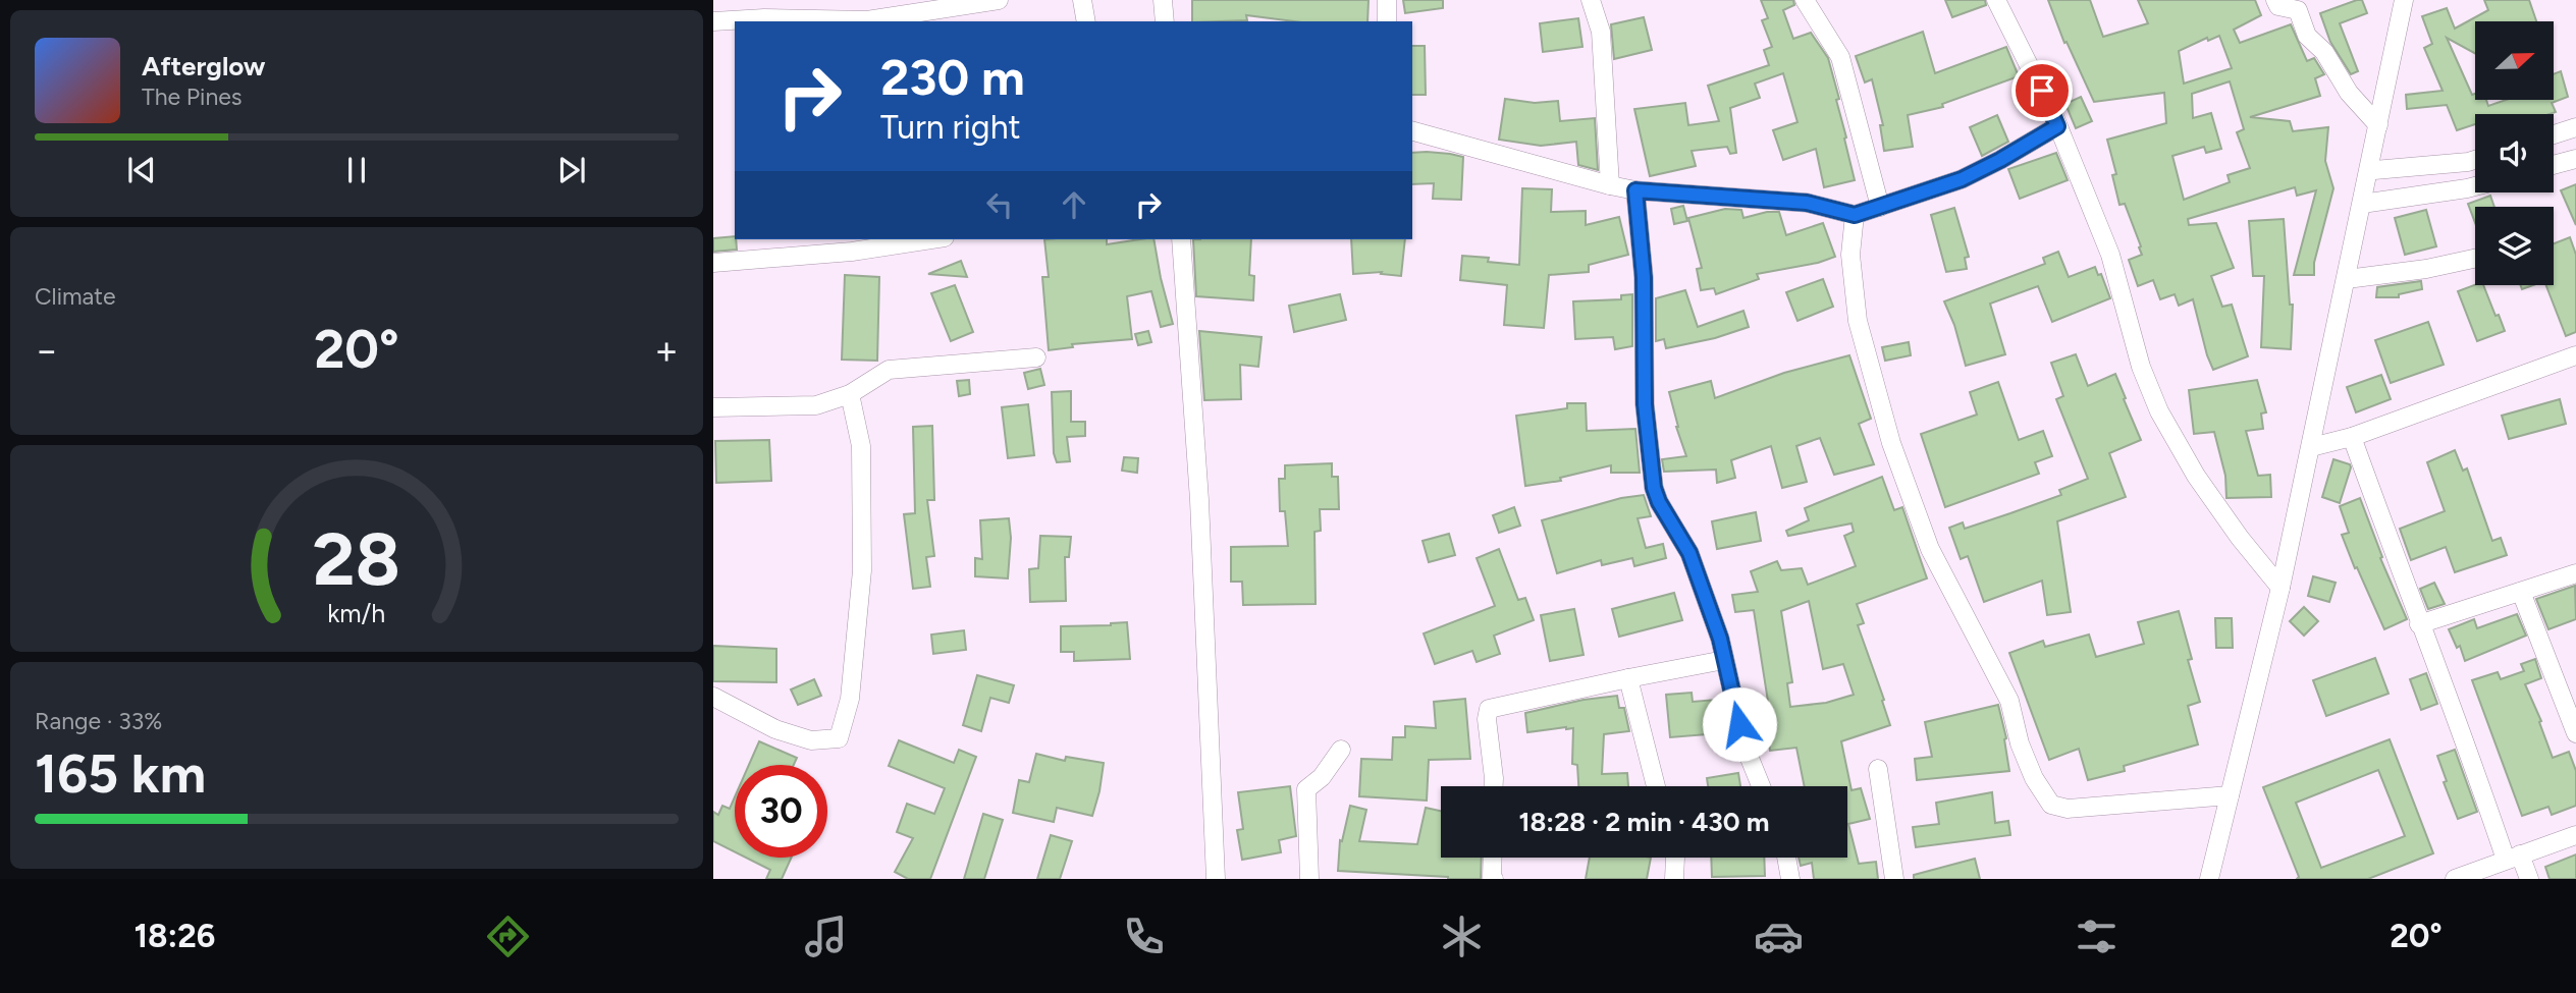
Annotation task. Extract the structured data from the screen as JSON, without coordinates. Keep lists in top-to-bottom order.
{
  "north": "right",
  "page": {
    "turn": ["230 m", "Turn right"],
    "song": ["Afterglow", "The Pines"],
    "tile": [
      "Climate",
      ["Range · 33%", "165 km"]
    ],
    "heat": ["−", "20°", "+"],
    "limit": "30",
    "trip": "18:28 · 2 min · 430 m",
    "tabs": ["18:26", "20°"],
    "gauge": ["28", "km/h"]
  }
}
